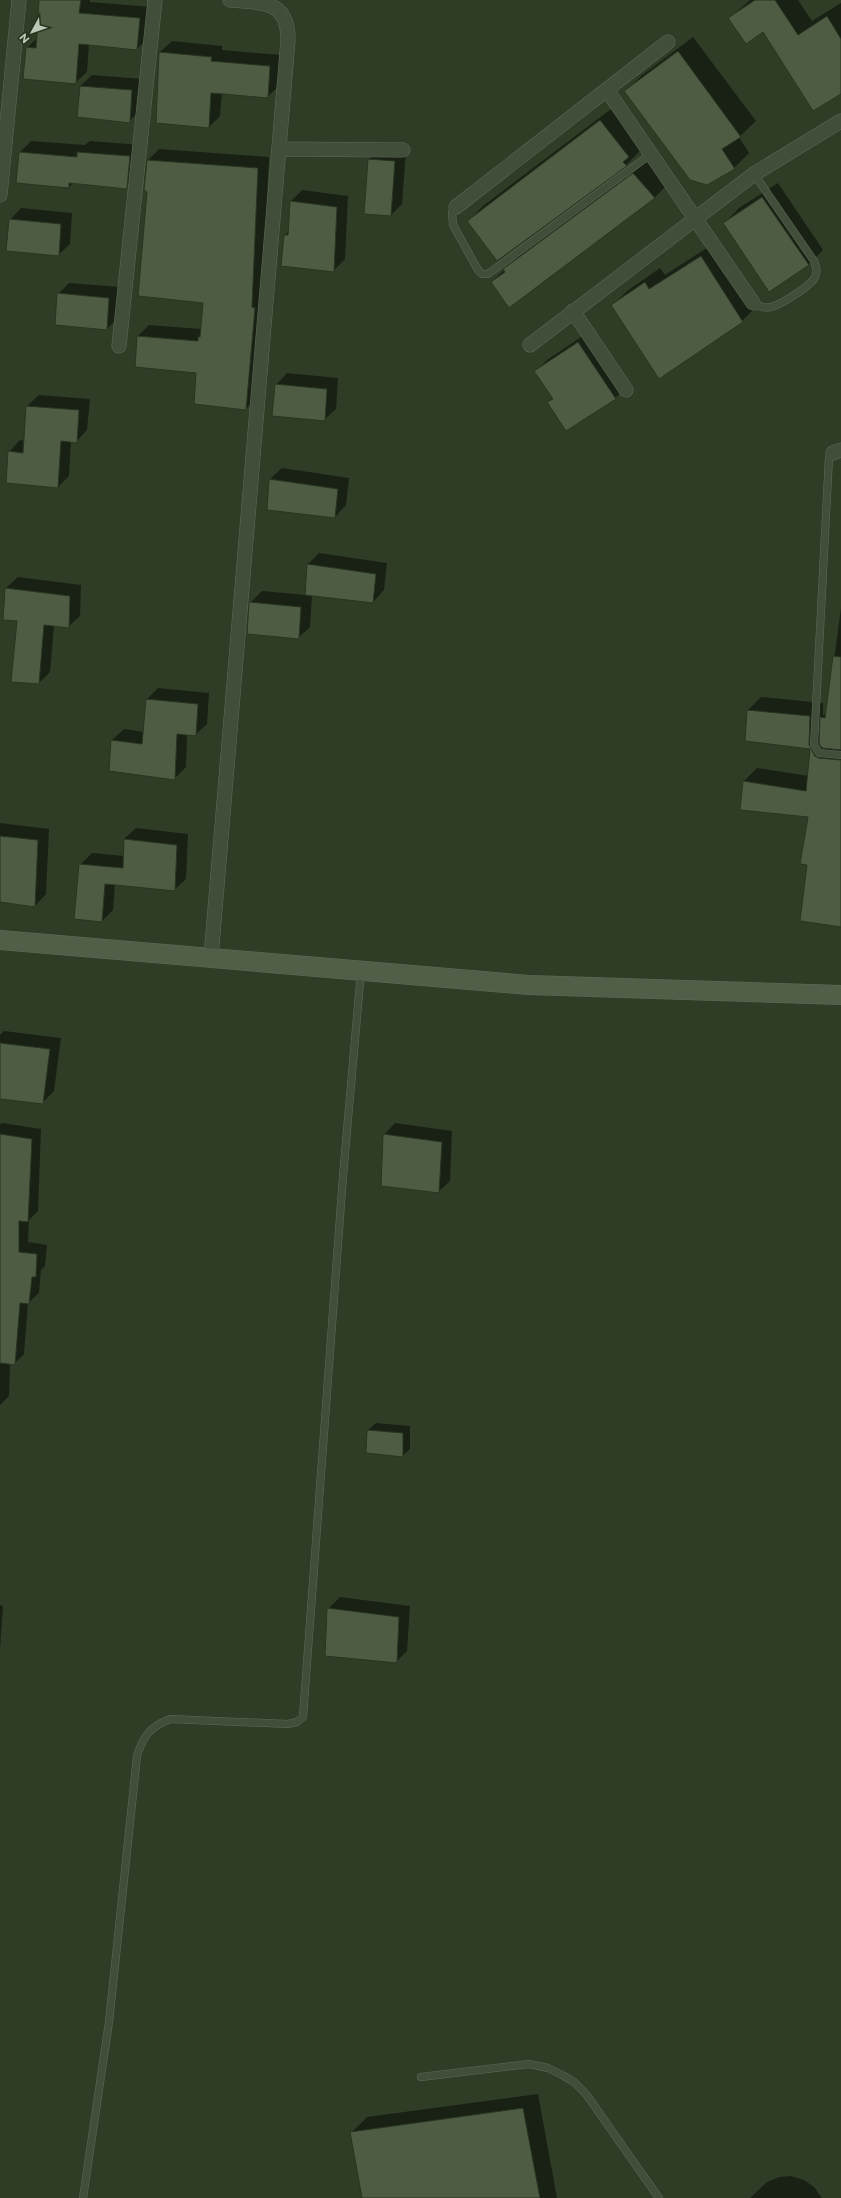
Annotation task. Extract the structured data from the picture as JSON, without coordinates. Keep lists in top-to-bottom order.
{
  "north": "bottom left"
}
